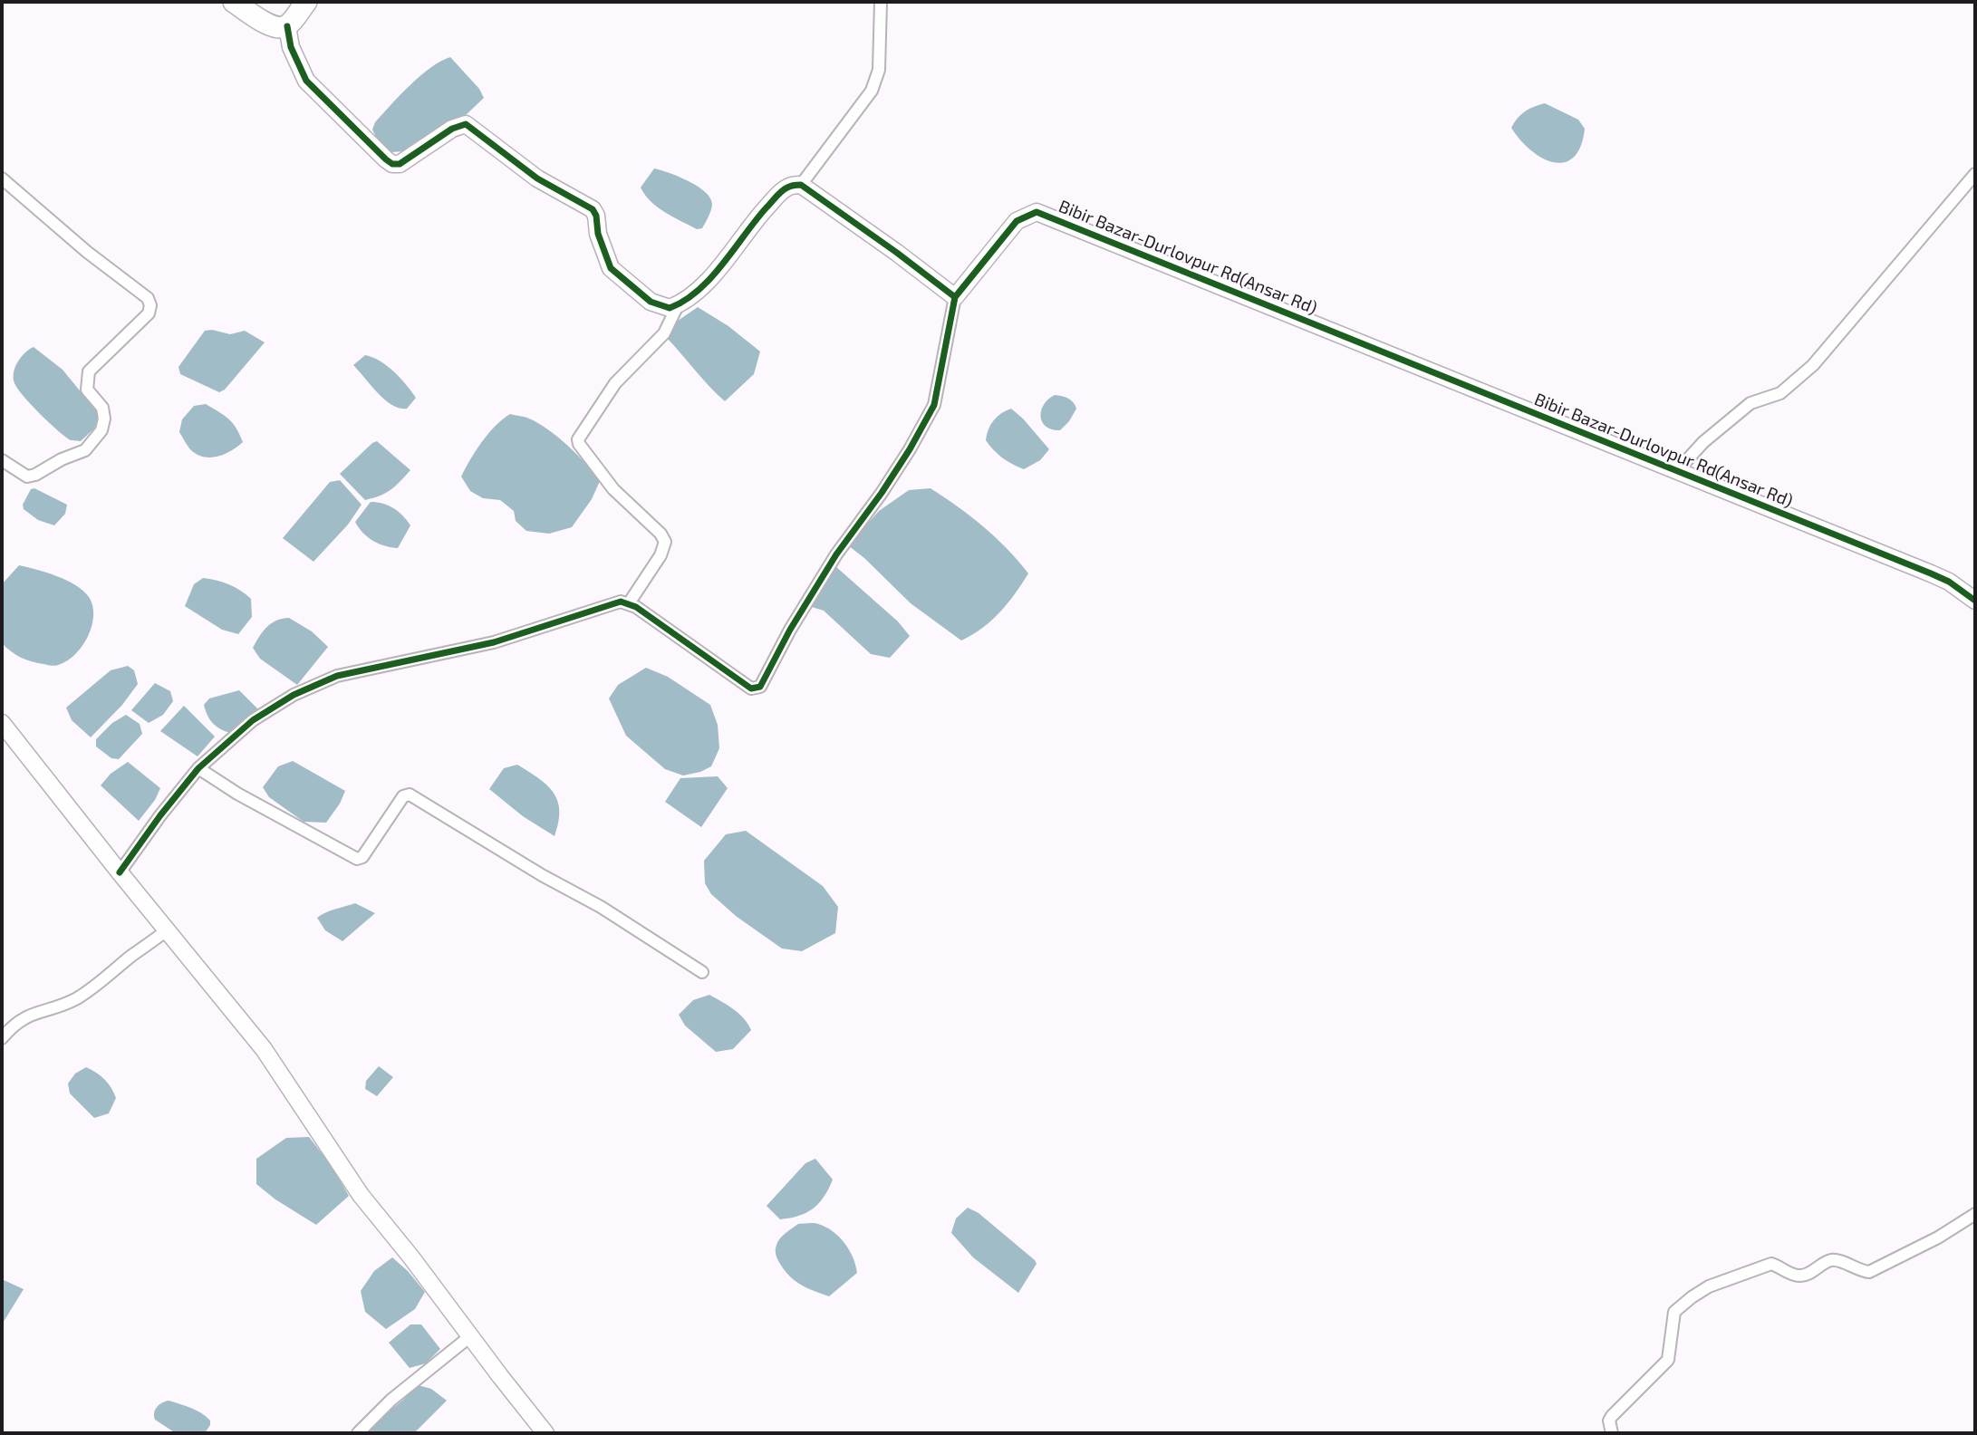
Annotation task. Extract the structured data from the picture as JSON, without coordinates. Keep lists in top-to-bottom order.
{
  "streets": {
    "street": ["Bibir Bazar-Durlovpur Rd(Ansar Rd)"]
  }
}
